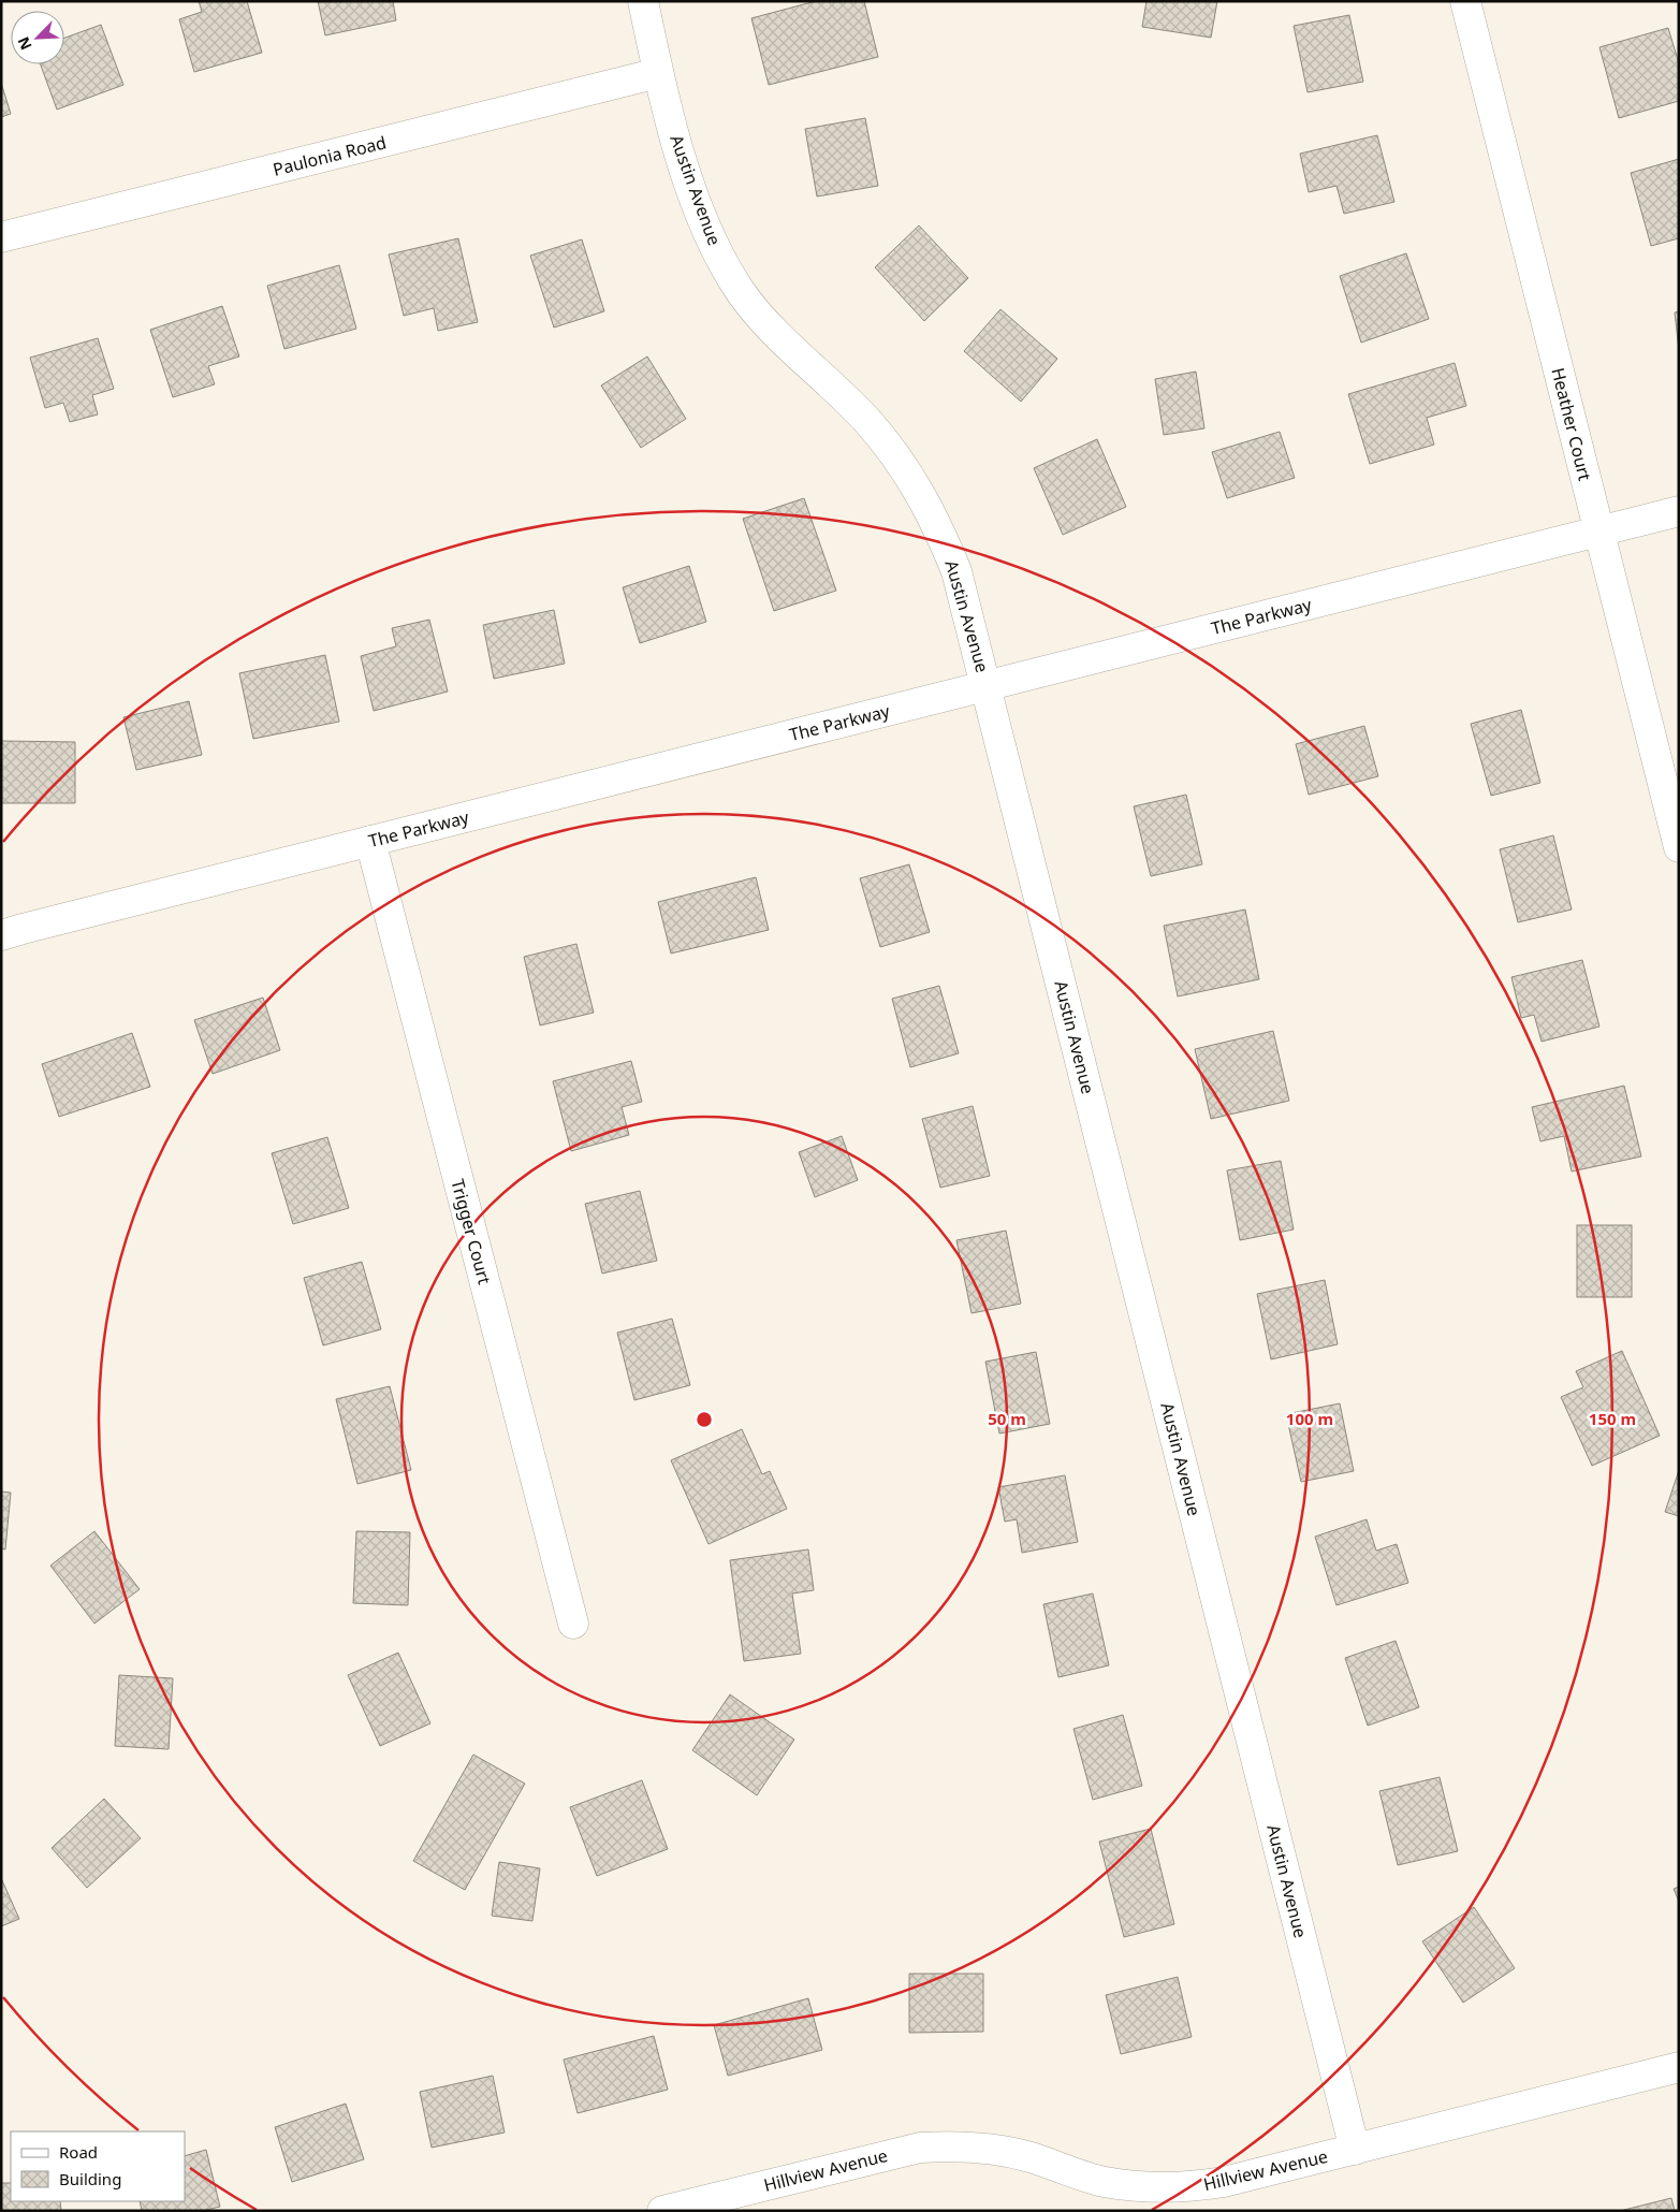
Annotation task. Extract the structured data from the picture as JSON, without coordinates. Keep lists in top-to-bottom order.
{
  "streets": {
    "street": [
      "Paulonia Road",
      "Austin Avenue",
      "Heather Court",
      "The Parkway",
      "Trigger Court",
      "Hillview Avenue"
    ]
  },
  "crossings": [
    ["Paulonia Road", "Austin Avenue"],
    ["Austin Avenue", "The Parkway"],
    ["Austin Avenue", "Hillview Avenue"],
    ["Heather Court", "The Parkway"],
    ["The Parkway", "Trigger Court"]
  ],
  "legend": ["Road", "Building"],
  "north": "bottom left",
  "rings": ["50 m", "100 m", "150 m"]
}
